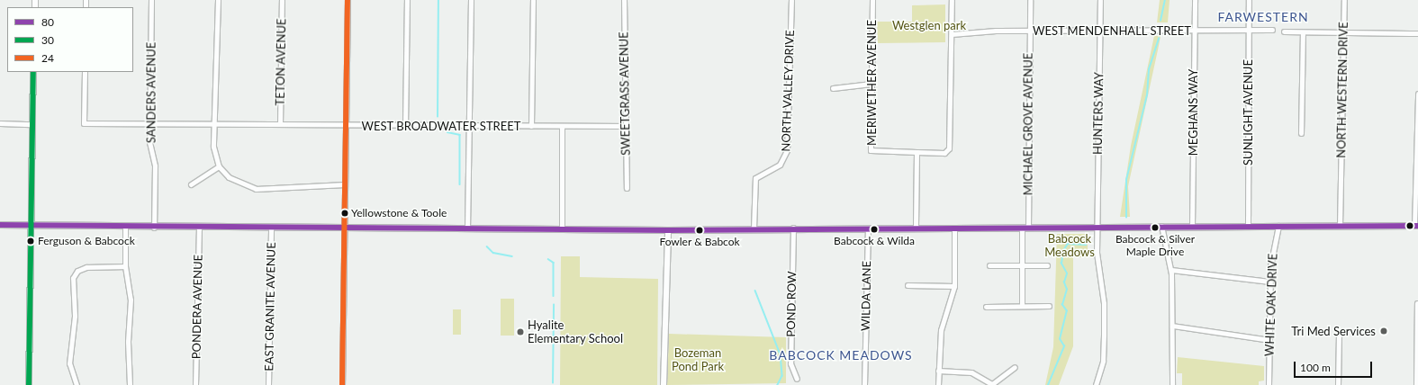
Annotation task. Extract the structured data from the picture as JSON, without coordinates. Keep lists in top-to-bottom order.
{
  "streets": {
    "street": [
      "WEST MENDENHALL STREET",
      "TETON AVENUE",
      "MERIWETHER AVENUE",
      "NORTH WESTERN DRIVE",
      "NORTH VALLEY DRIVE",
      "SANDERS AVENUE",
      "SWEETGRASS AVENUE",
      "MEGHANS WAY",
      "SUNLIGHT AVENUE",
      "HUNTERS WAY",
      "MICHAEL GROVE AVENUE",
      "WEST BROADWATER STREET",
      "WILDA LANE",
      "POND ROW",
      "WHITE OAK DRIVE",
      "PONDERA AVENUE",
      "EAST GRANITE AVENUE"
    ]
  },
  "crossings": [
    ["WEST MENDENHALL STREET", "MEGHANS WAY"],
    ["WEST MENDENHALL STREET", "SUNLIGHT AVENUE"],
    ["WEST MENDENHALL STREET", "HUNTERS WAY"],
    ["WEST MENDENHALL STREET", "MICHAEL GROVE AVENUE"],
    ["TETON AVENUE", "WEST BROADWATER STREET"],
    ["SANDERS AVENUE", "WEST BROADWATER STREET"],
    ["SWEETGRASS AVENUE", "WEST BROADWATER STREET"]
  ],
  "districts": ["FARWESTERN", "BABCOCK MEADOWS"],
  "parks": ["Westglen park", "Babcock Meadows", "Bozeman Pond Park"],
  "places": [
    "Yellowstone & Toole",
    "Babcock & Silver Maple Drive",
    "Babcock & Wilda",
    "Fowler & Babcok",
    "Ferguson & Babcock",
    "Tri Med Services",
    "Hyalite Elementary School"
  ],
  "lines": ["transit line 24", "transit line 30", "transit line 80"],
  "legend": ["80", "30", "24"],
  "scale_bar": "100 m"
}
